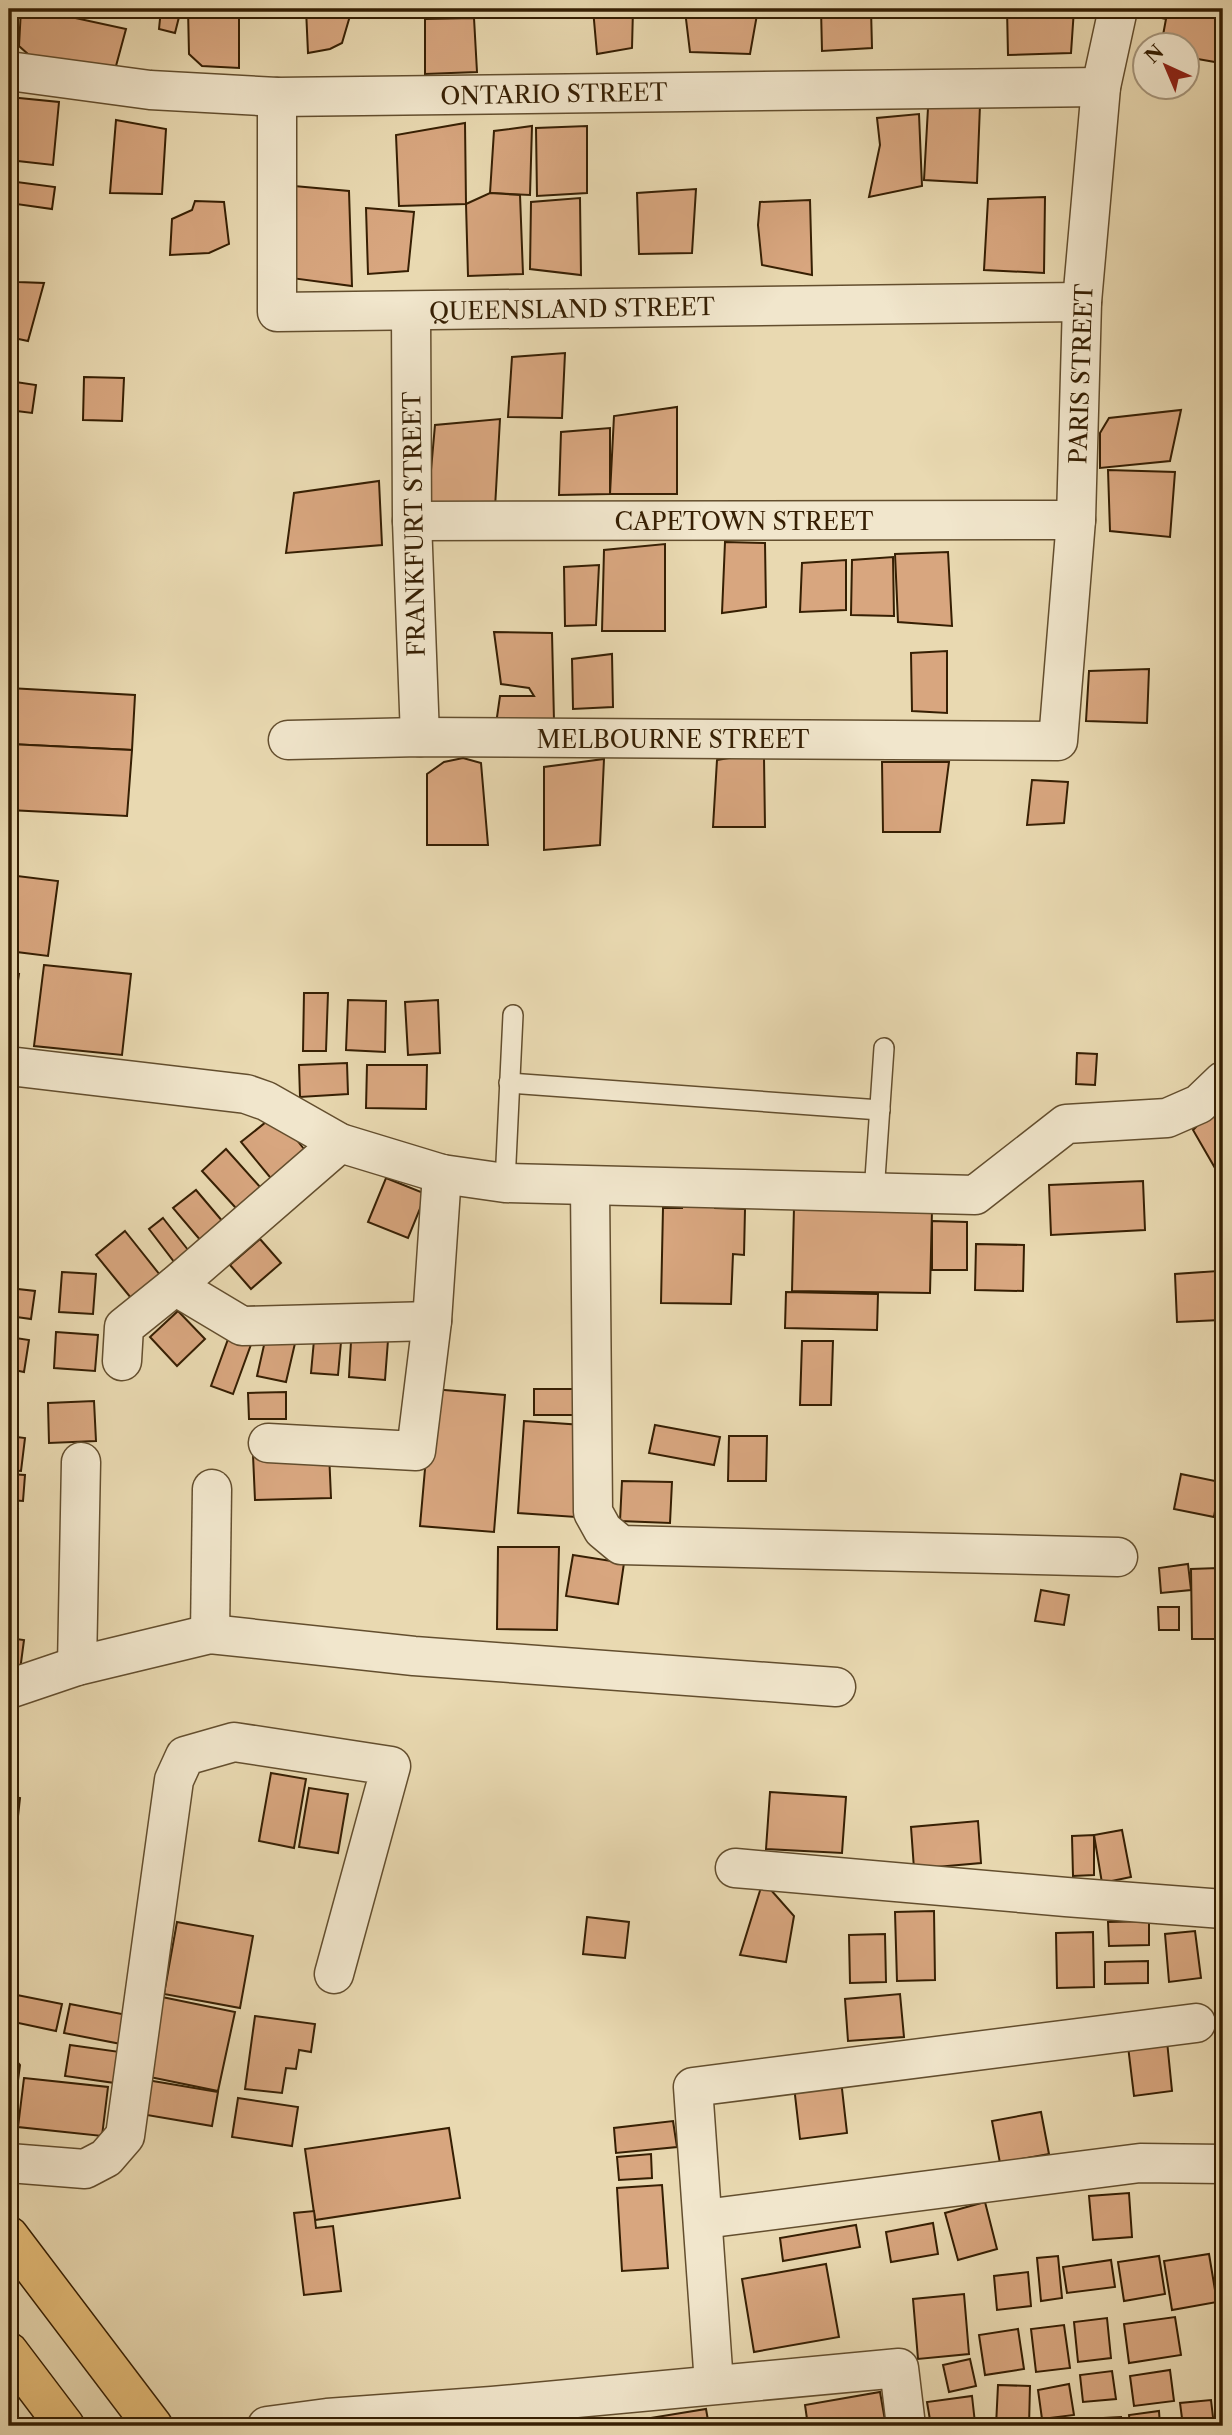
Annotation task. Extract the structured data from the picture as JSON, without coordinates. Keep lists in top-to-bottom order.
{
  "streets": {
    "street": [
      "ONTARIO STREET",
      "QUEENSLAND STREET",
      "PARIS STREET",
      "CAPETOWN STREET",
      "FRANKFURT STREET",
      "MELBOURNE STREET"
    ]
  },
  "crossings": [
    ["ONTARIO STREET", "QUEENSLAND STREET"],
    ["ONTARIO STREET", "PARIS STREET"],
    ["QUEENSLAND STREET", "PARIS STREET"],
    ["QUEENSLAND STREET", "FRANKFURT STREET"],
    ["PARIS STREET", "CAPETOWN STREET"],
    ["PARIS STREET", "MELBOURNE STREET"],
    ["CAPETOWN STREET", "FRANKFURT STREET"],
    ["FRANKFURT STREET", "MELBOURNE STREET"]
  ],
  "north": "top left"
}
